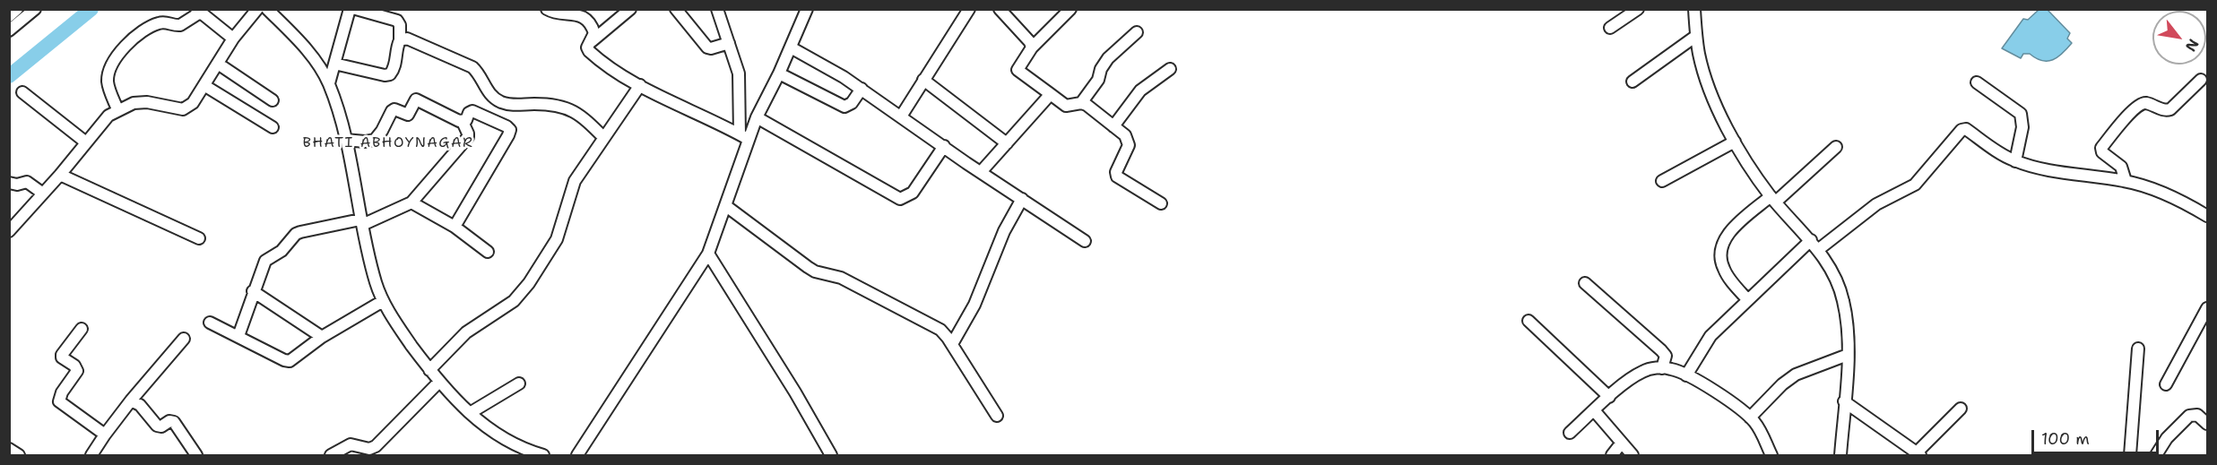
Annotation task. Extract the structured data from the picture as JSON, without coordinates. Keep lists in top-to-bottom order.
{
  "districts": ["BHATI ABHOYNAGAR"],
  "scale_bar": "100 m",
  "north": "bottom right"
}
